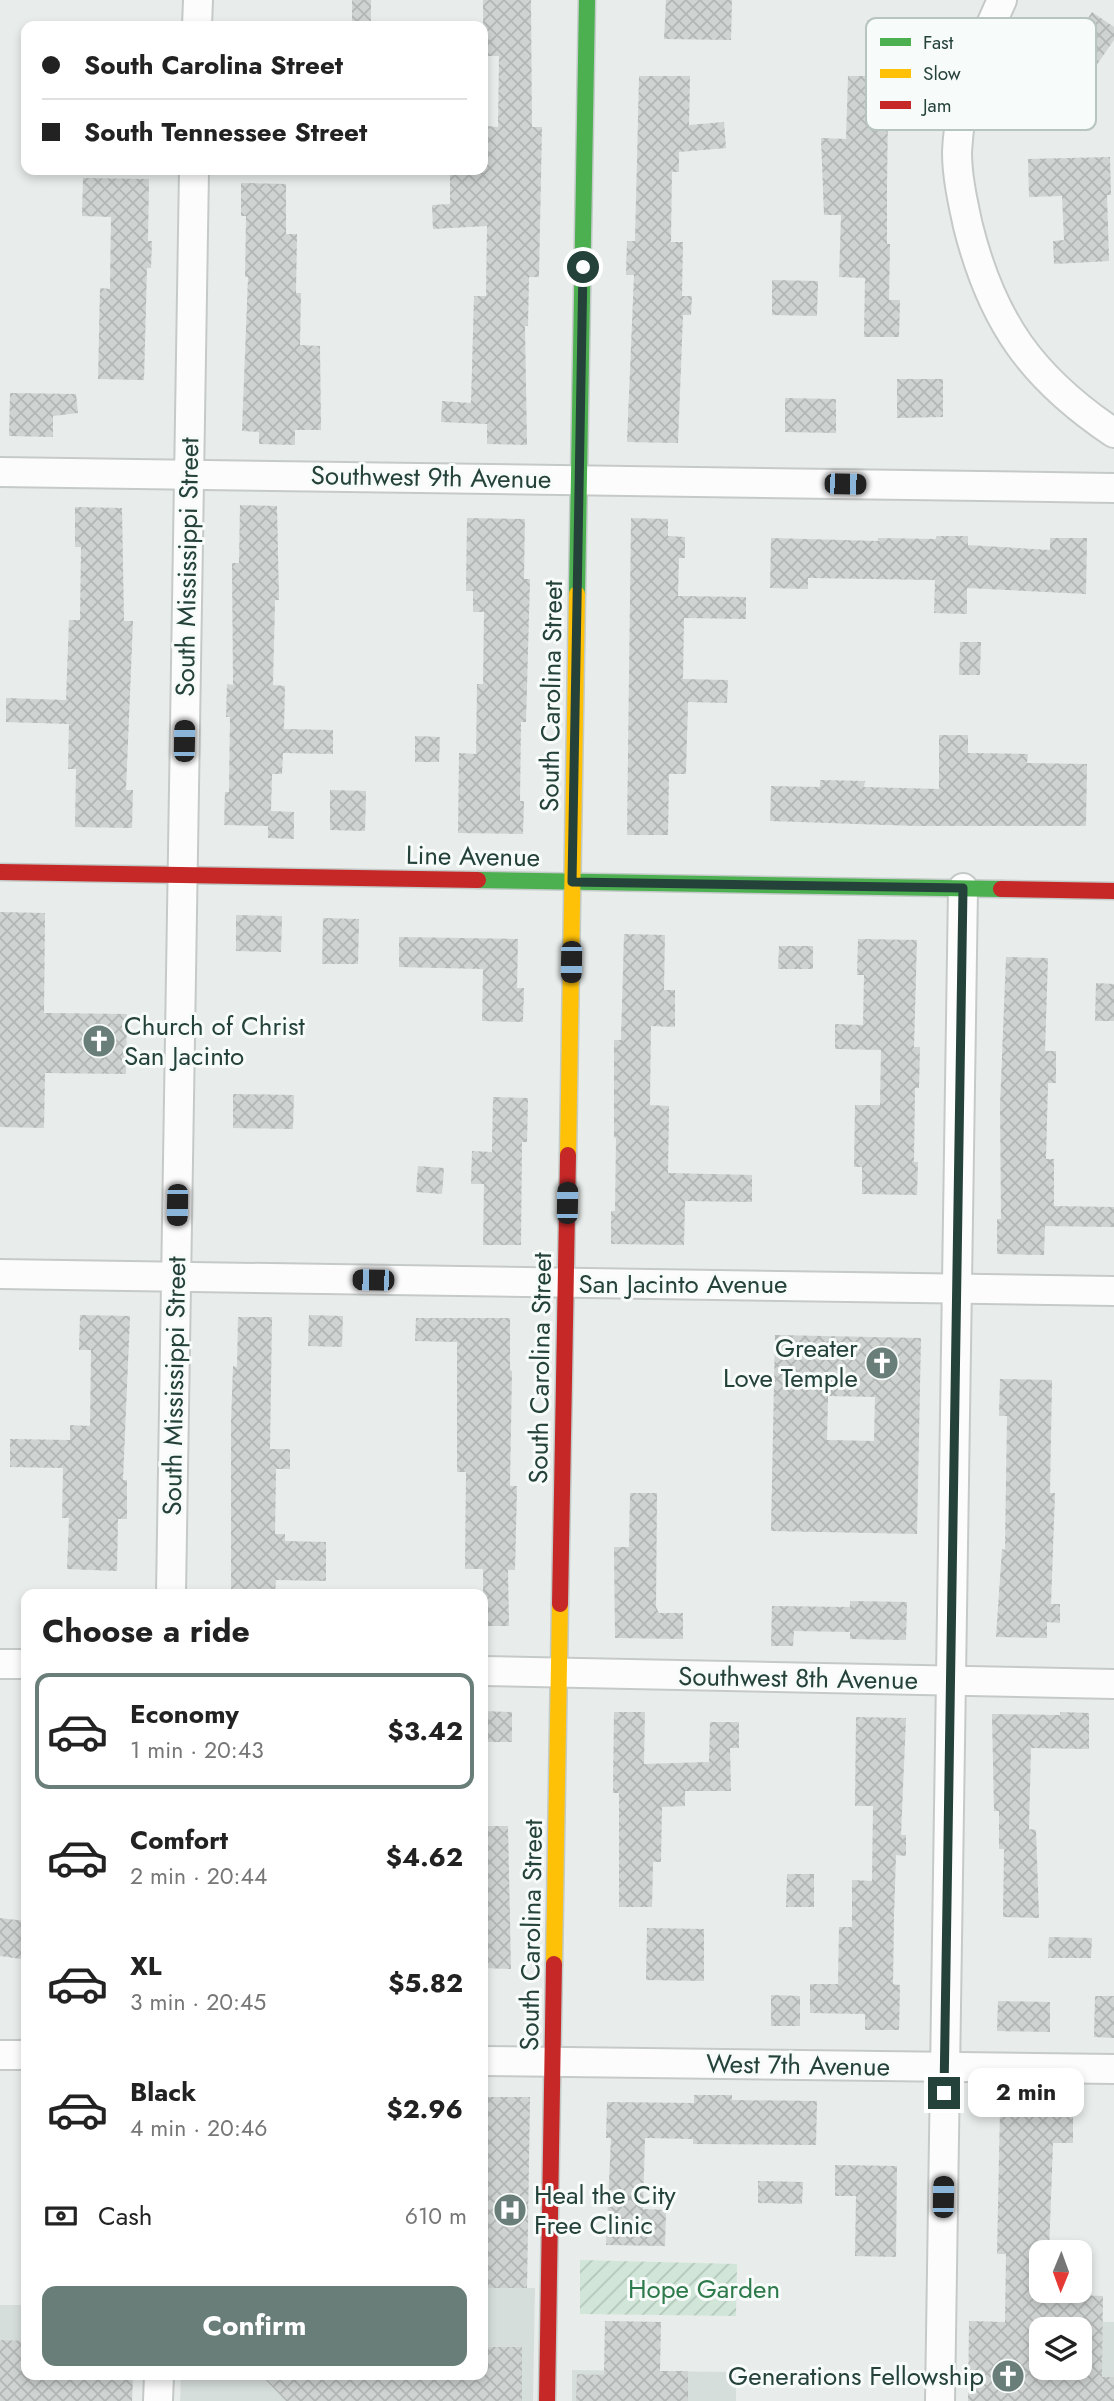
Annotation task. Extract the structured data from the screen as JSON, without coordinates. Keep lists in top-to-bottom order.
{
  "streets": {
    "street": [
      "Southwest 9th Avenue",
      "South Mississippi Street",
      "South Carolina Street",
      "Line Avenue",
      "San Jacinto Avenue",
      "Southwest 8th Avenue",
      "West 7th Avenue"
    ]
  },
  "crossings": [
    ["Southwest 9th Avenue", "South Mississippi Street"],
    ["Southwest 9th Avenue", "South Carolina Street"],
    ["South Mississippi Street", "Line Avenue"],
    ["South Mississippi Street", "San Jacinto Avenue"],
    ["South Carolina Street", "Line Avenue"],
    ["South Carolina Street", "San Jacinto Avenue"],
    ["South Carolina Street", "Southwest 8th Avenue"],
    ["South Carolina Street", "West 7th Avenue"]
  ],
  "parks": ["Hope Garden"],
  "places": {
    "church": ["Church of Christ San Jacinto", "Greater Love Temple", "Generations Fellowship"],
    "hospital": ["Heal the City Free Clinic"]
  },
  "legend": ["Fast", "Slow", "Jam"],
  "north": "bottom",
  "page": {
    "banner": ["South Carolina Street", "South Tennessee Street"],
    "heading": "Choose a ride",
    "list": [
      {
        "name": "Economy",
        "note": "1 min · 20:43",
        "value": "$3.42"
      },
      {
        "name": "Comfort",
        "note": "2 min · 20:44",
        "value": "$4.62"
      },
      {
        "name": "XL",
        "note": "3 min · 20:45",
        "value": "$5.82"
      },
      {
        "name": "Black",
        "note": "4 min · 20:46",
        "value": "$2.96"
      }
    ],
    "bubble": "2 min",
    "pay": ["Cash", "610 m"],
    "buttons": "Confirm"
  }
}
